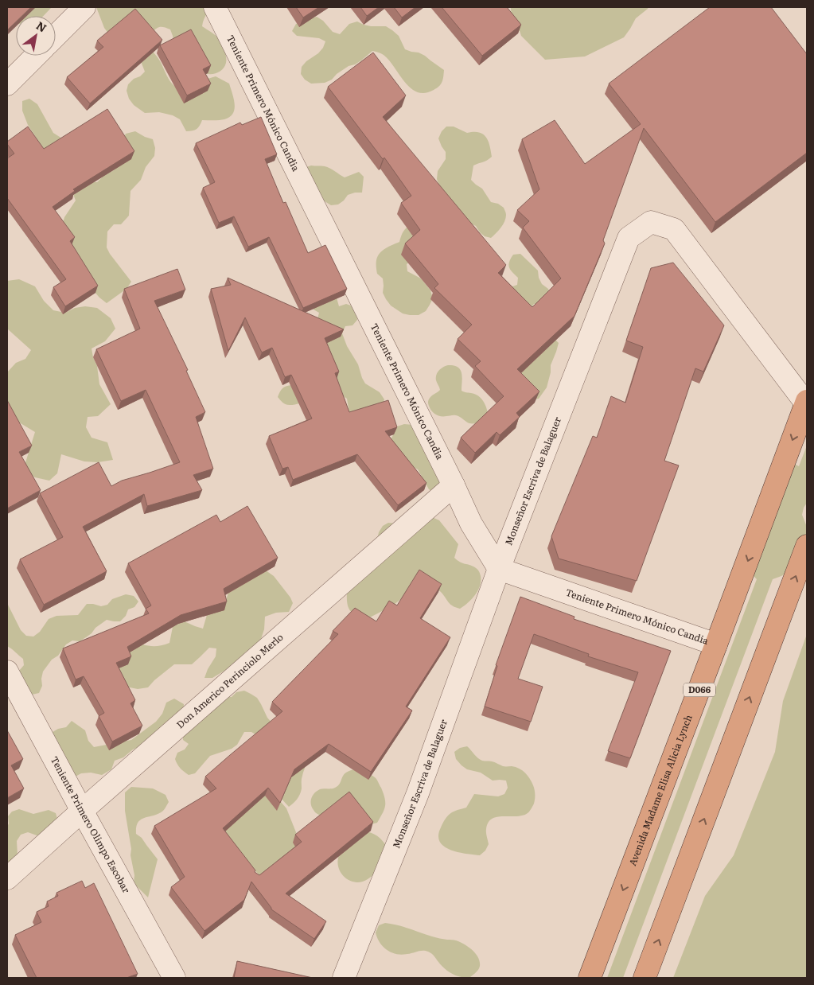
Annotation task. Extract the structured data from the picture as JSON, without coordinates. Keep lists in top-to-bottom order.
{
  "streets": {
    "highway": ["D066", "Avenida Madame Elisa Alicia Lynch"],
    "street": [
      "Teniente Primero Mónico Candia",
      "Monseñor Escriva de Balaguer",
      "Don Americo Perinciolo Merlo",
      "Teniente Primero Olimpo Escobar"
    ]
  },
  "crossings": [
    ["Teniente Primero Mónico Candia", "Monseñor Escriva de Balaguer"],
    ["Teniente Primero Mónico Candia", "Don Americo Perinciolo Merlo"],
    ["Teniente Primero Mónico Candia", "Avenida Madame Elisa Alicia Lynch"],
    ["Monseñor Escriva de Balaguer", "Avenida Madame Elisa Alicia Lynch"],
    ["Don Americo Perinciolo Merlo", "Teniente Primero Olimpo Escobar"]
  ],
  "north": "top right"
}
